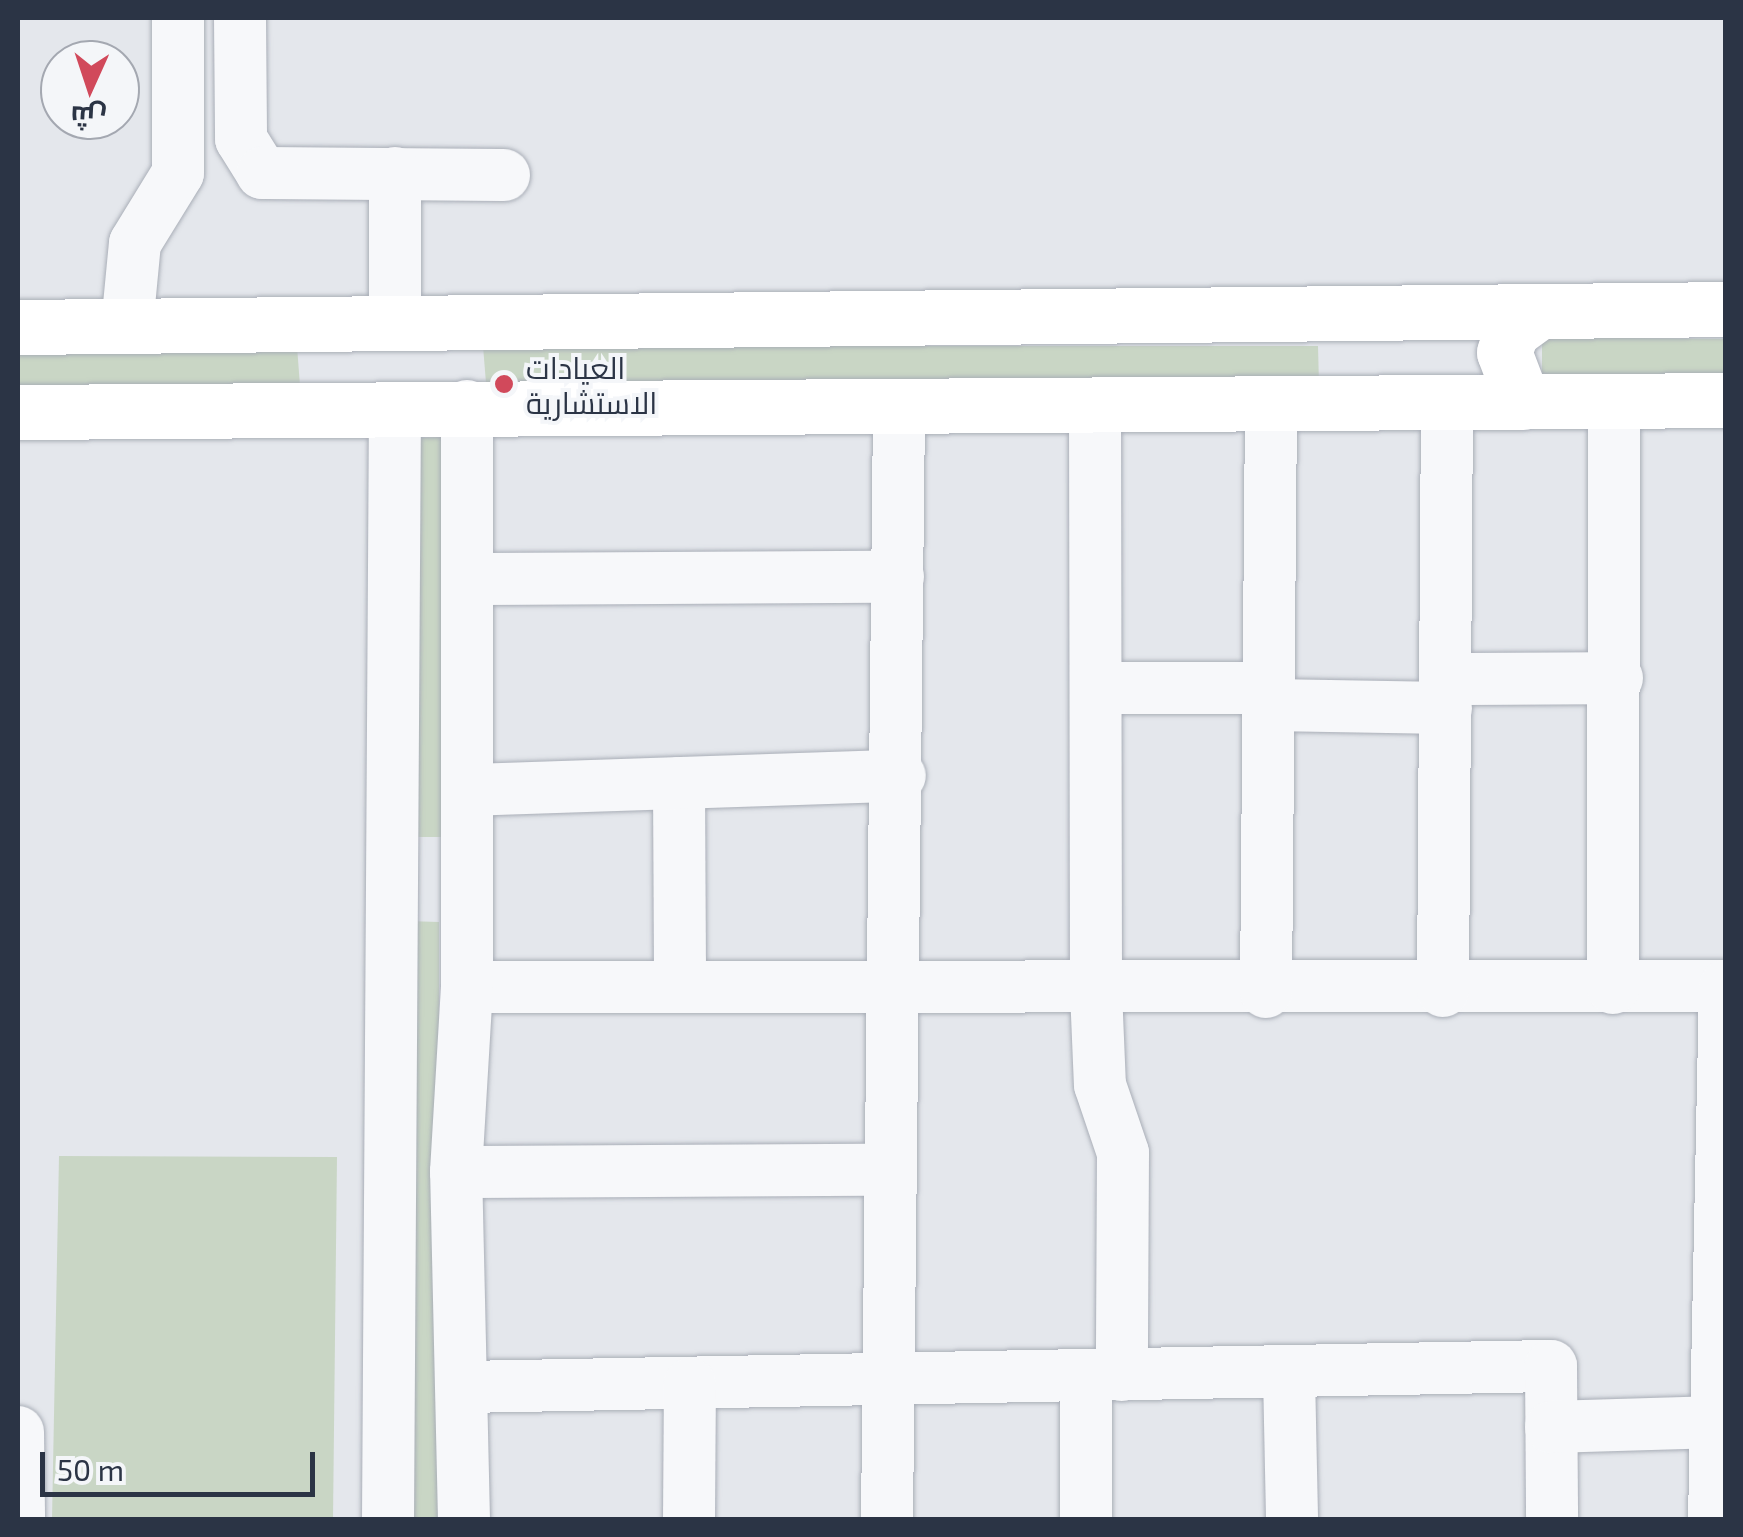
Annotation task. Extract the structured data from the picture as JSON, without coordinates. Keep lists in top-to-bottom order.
{
  "places": ["العيادات الاستشارية"],
  "scale_bar": "50 m",
  "north": "bottom"
}
